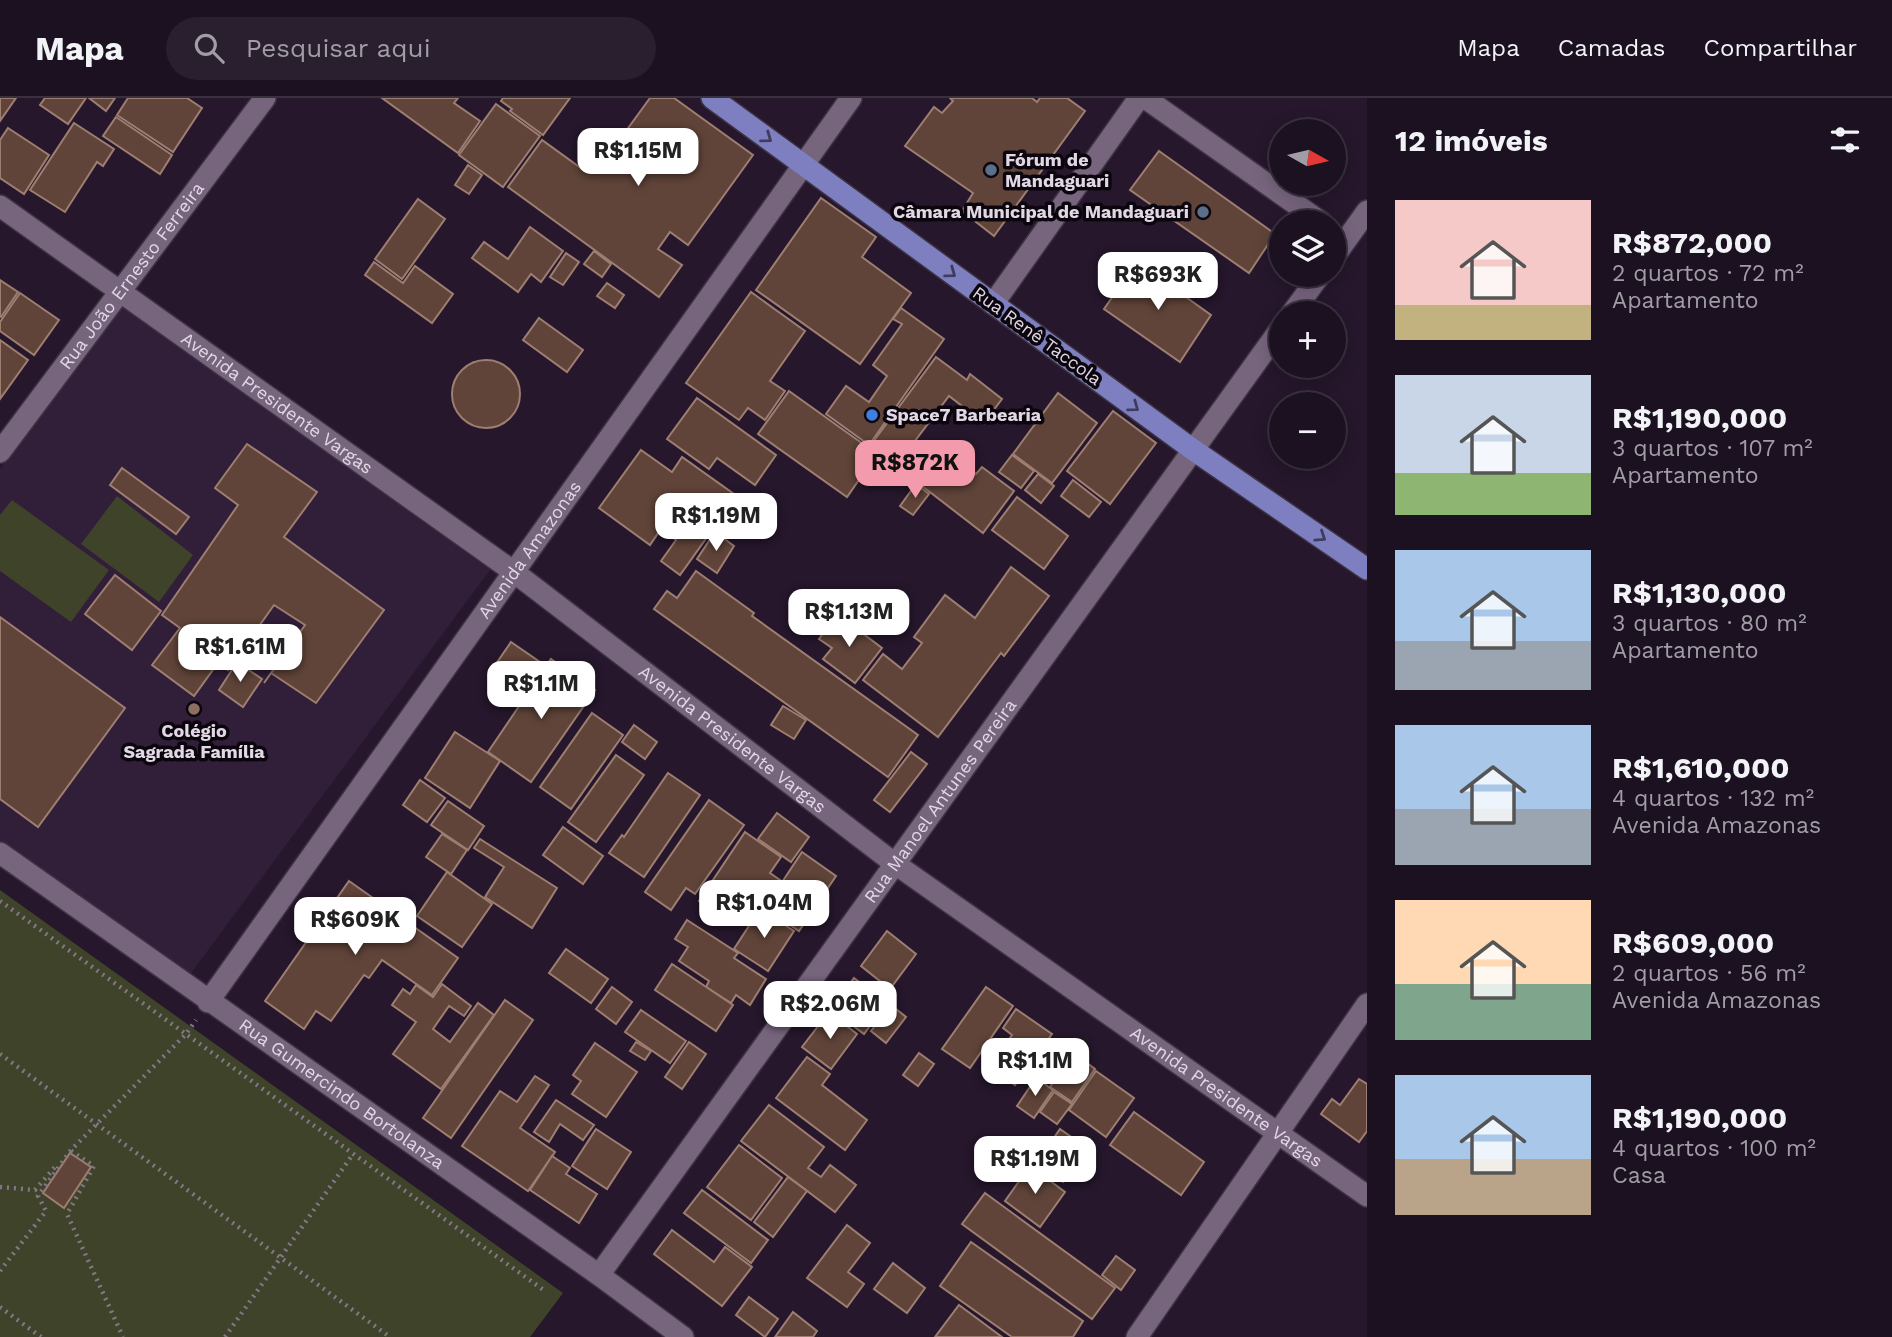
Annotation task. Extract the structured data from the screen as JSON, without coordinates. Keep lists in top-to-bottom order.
{
  "streets": {
    "main road": ["Rua Renê Taccola"],
    "street": [
      "Rua João Ernesto Ferreira",
      "Avenida Presidente Vargas",
      "Avenida Amazonas",
      "Rua Manoel Antunes Pereira",
      "Rua Gumercindo Bortolanza"
    ]
  },
  "crossings": [
    ["Rua João Ernesto Ferreira", "Avenida Presidente Vargas"],
    ["Rua Renê Taccola", "Avenida Amazonas"],
    ["Rua Renê Taccola", "Rua Manoel Antunes Pereira"],
    ["Avenida Presidente Vargas", "Avenida Amazonas"],
    ["Avenida Presidente Vargas", "Rua Manoel Antunes Pereira"],
    ["Avenida Amazonas", "Rua Gumercindo Bortolanza"],
    ["Rua Manoel Antunes Pereira", "Rua Gumercindo Bortolanza"]
  ],
  "one_way": ["Rua Renê Taccola"],
  "places": [
    "Fórum de Mandaguari",
    "Câmara Municipal de Mandaguari",
    "Space7 Barbearia",
    "Colégio Sagrada Família"
  ],
  "north": "right",
  "page": {
    "header": "Mapa",
    "search": "Pesquisar aqui",
    "nav": ["Mapa", "Camadas", "Compartilhar"],
    "heading": "12 imóveis",
    "map_buttons": ["+", "−"],
    "price": [
      "R$1.15M",
      "R$693K",
      "R$872K",
      "R$1.19M",
      "R$1.13M",
      "R$1.61M",
      "R$1.1M",
      "R$1.04M",
      "R$609K",
      "R$2.06M",
      "R$1.1M",
      "R$1.19M"
    ],
    "list": [
      {
        "name": "R$872,000",
        "note": "2 quartos · 72 m² · Apartamento"
      },
      {
        "name": "R$1,190,000",
        "note": "3 quartos · 107 m² · Apartamento"
      },
      {
        "name": "R$1,130,000",
        "note": "3 quartos · 80 m² · Apartamento"
      },
      {
        "name": "R$1,610,000",
        "note": "4 quartos · 132 m² · Avenida Amazonas"
      },
      {
        "name": "R$609,000",
        "note": "2 quartos · 56 m² · Avenida Amazonas"
      },
      {
        "name": "R$1,190,000",
        "note": "4 quartos · 100 m² · Casa"
      }
    ]
  }
}
